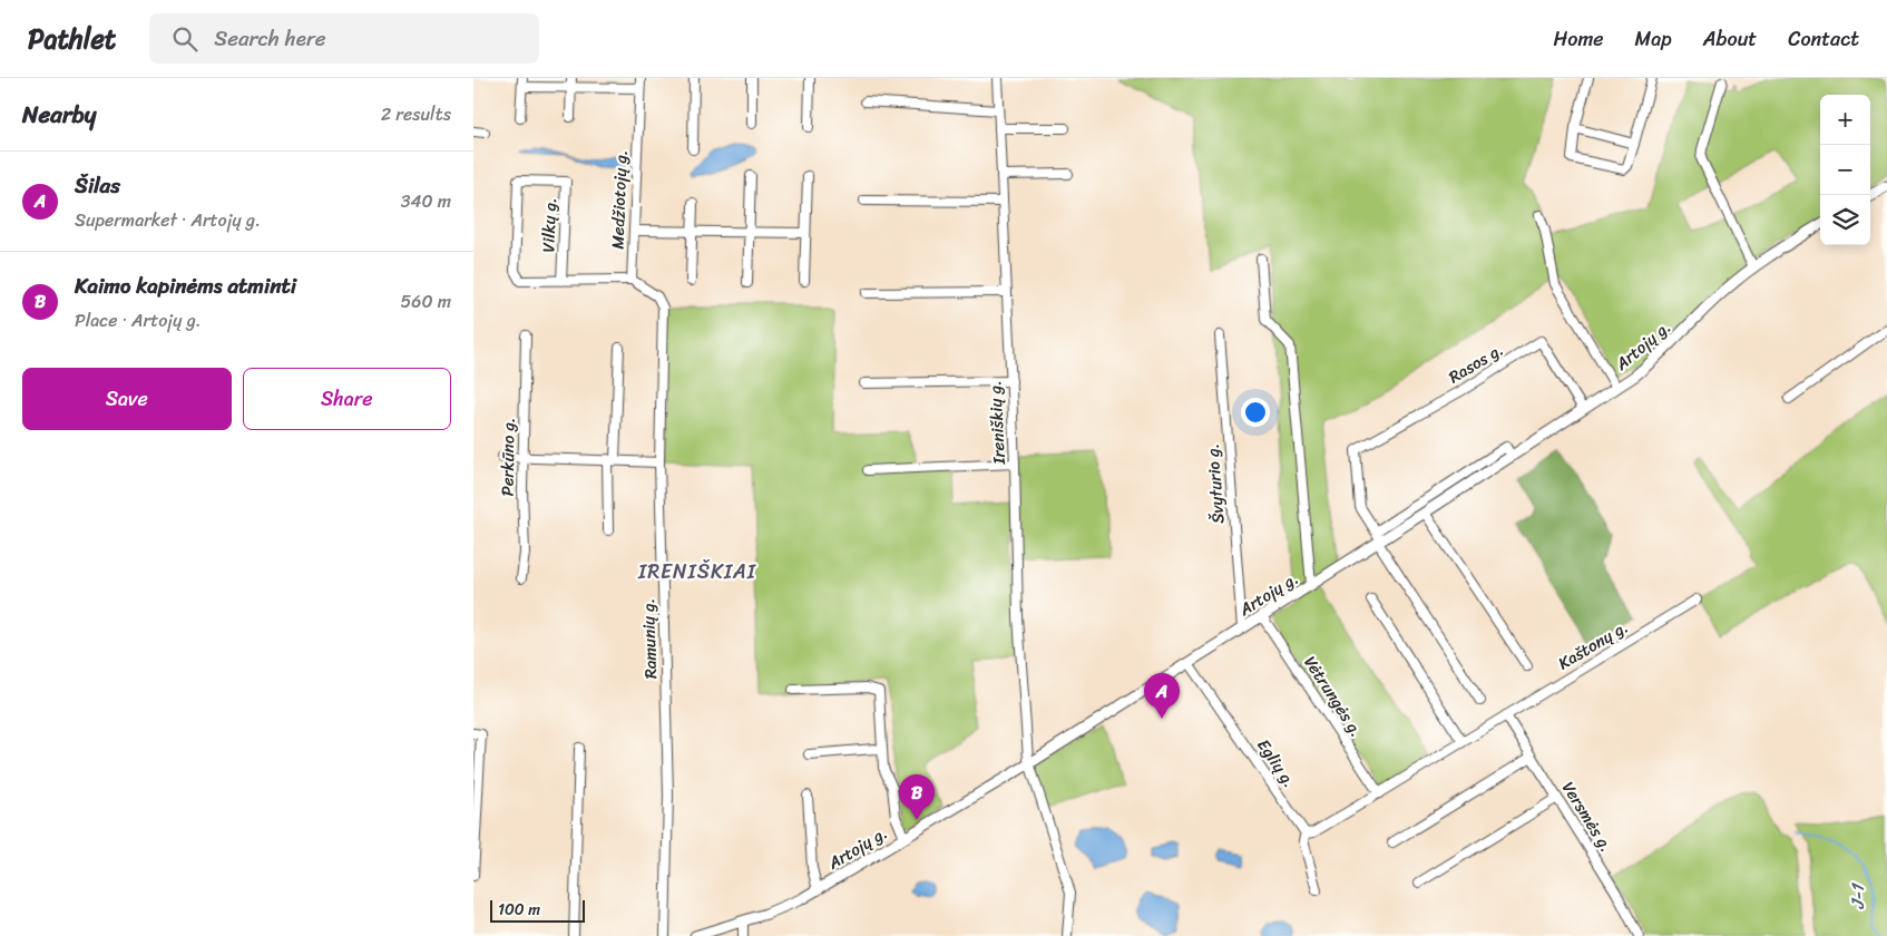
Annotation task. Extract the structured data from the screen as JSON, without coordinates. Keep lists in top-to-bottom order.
{
  "streets": {
    "main road": ["Artojų g."],
    "street": [
      "Medžiotojų g.",
      "Vilkų g.",
      "Rasos g.",
      "Ireniškių g.",
      "Perkūno g.",
      "Švyturio g.",
      "Ramunių g.",
      "Kaštonų g.",
      "Vėtrungės g.",
      "Eglių g.",
      "Versmės g."
    ]
  },
  "crossings": [
    ["Medžiotojų g.", "Ramunių g."],
    ["Artojų g.", "Rasos g."],
    ["Artojų g.", "Ireniškių g."],
    ["Artojų g.", "Švyturio g."],
    ["Artojų g.", "Vėtrungės g."],
    ["Artojų g.", "Eglių g."],
    ["Kaštonų g.", "Vėtrungės g."],
    ["Kaštonų g.", "Eglių g."],
    ["Kaštonų g.", "Versmės g."]
  ],
  "districts": ["IRENIŠKIAI"],
  "water": ["J-1"],
  "scale_bar": "100 m",
  "page": {
    "header": "Pathlet",
    "search": "Search here",
    "nav": [
      "Home",
      "Map",
      "About",
      "Contact"
    ],
    "heading": ["Nearby", "2 results"],
    "map_buttons": ["+", "−"],
    "list": [
      {
        "mark": "A",
        "name": "Šilas",
        "note": "Supermarket · Artojų g.",
        "value": "340 m"
      },
      {
        "mark": "B",
        "name": "Kaimo kapinėms atminti",
        "note": "Place · Artojų g.",
        "value": "560 m"
      }
    ],
    "buttons": ["Save", "Share"],
    "pins": ["A", "B"],
    "scale": "100 m"
  }
}
